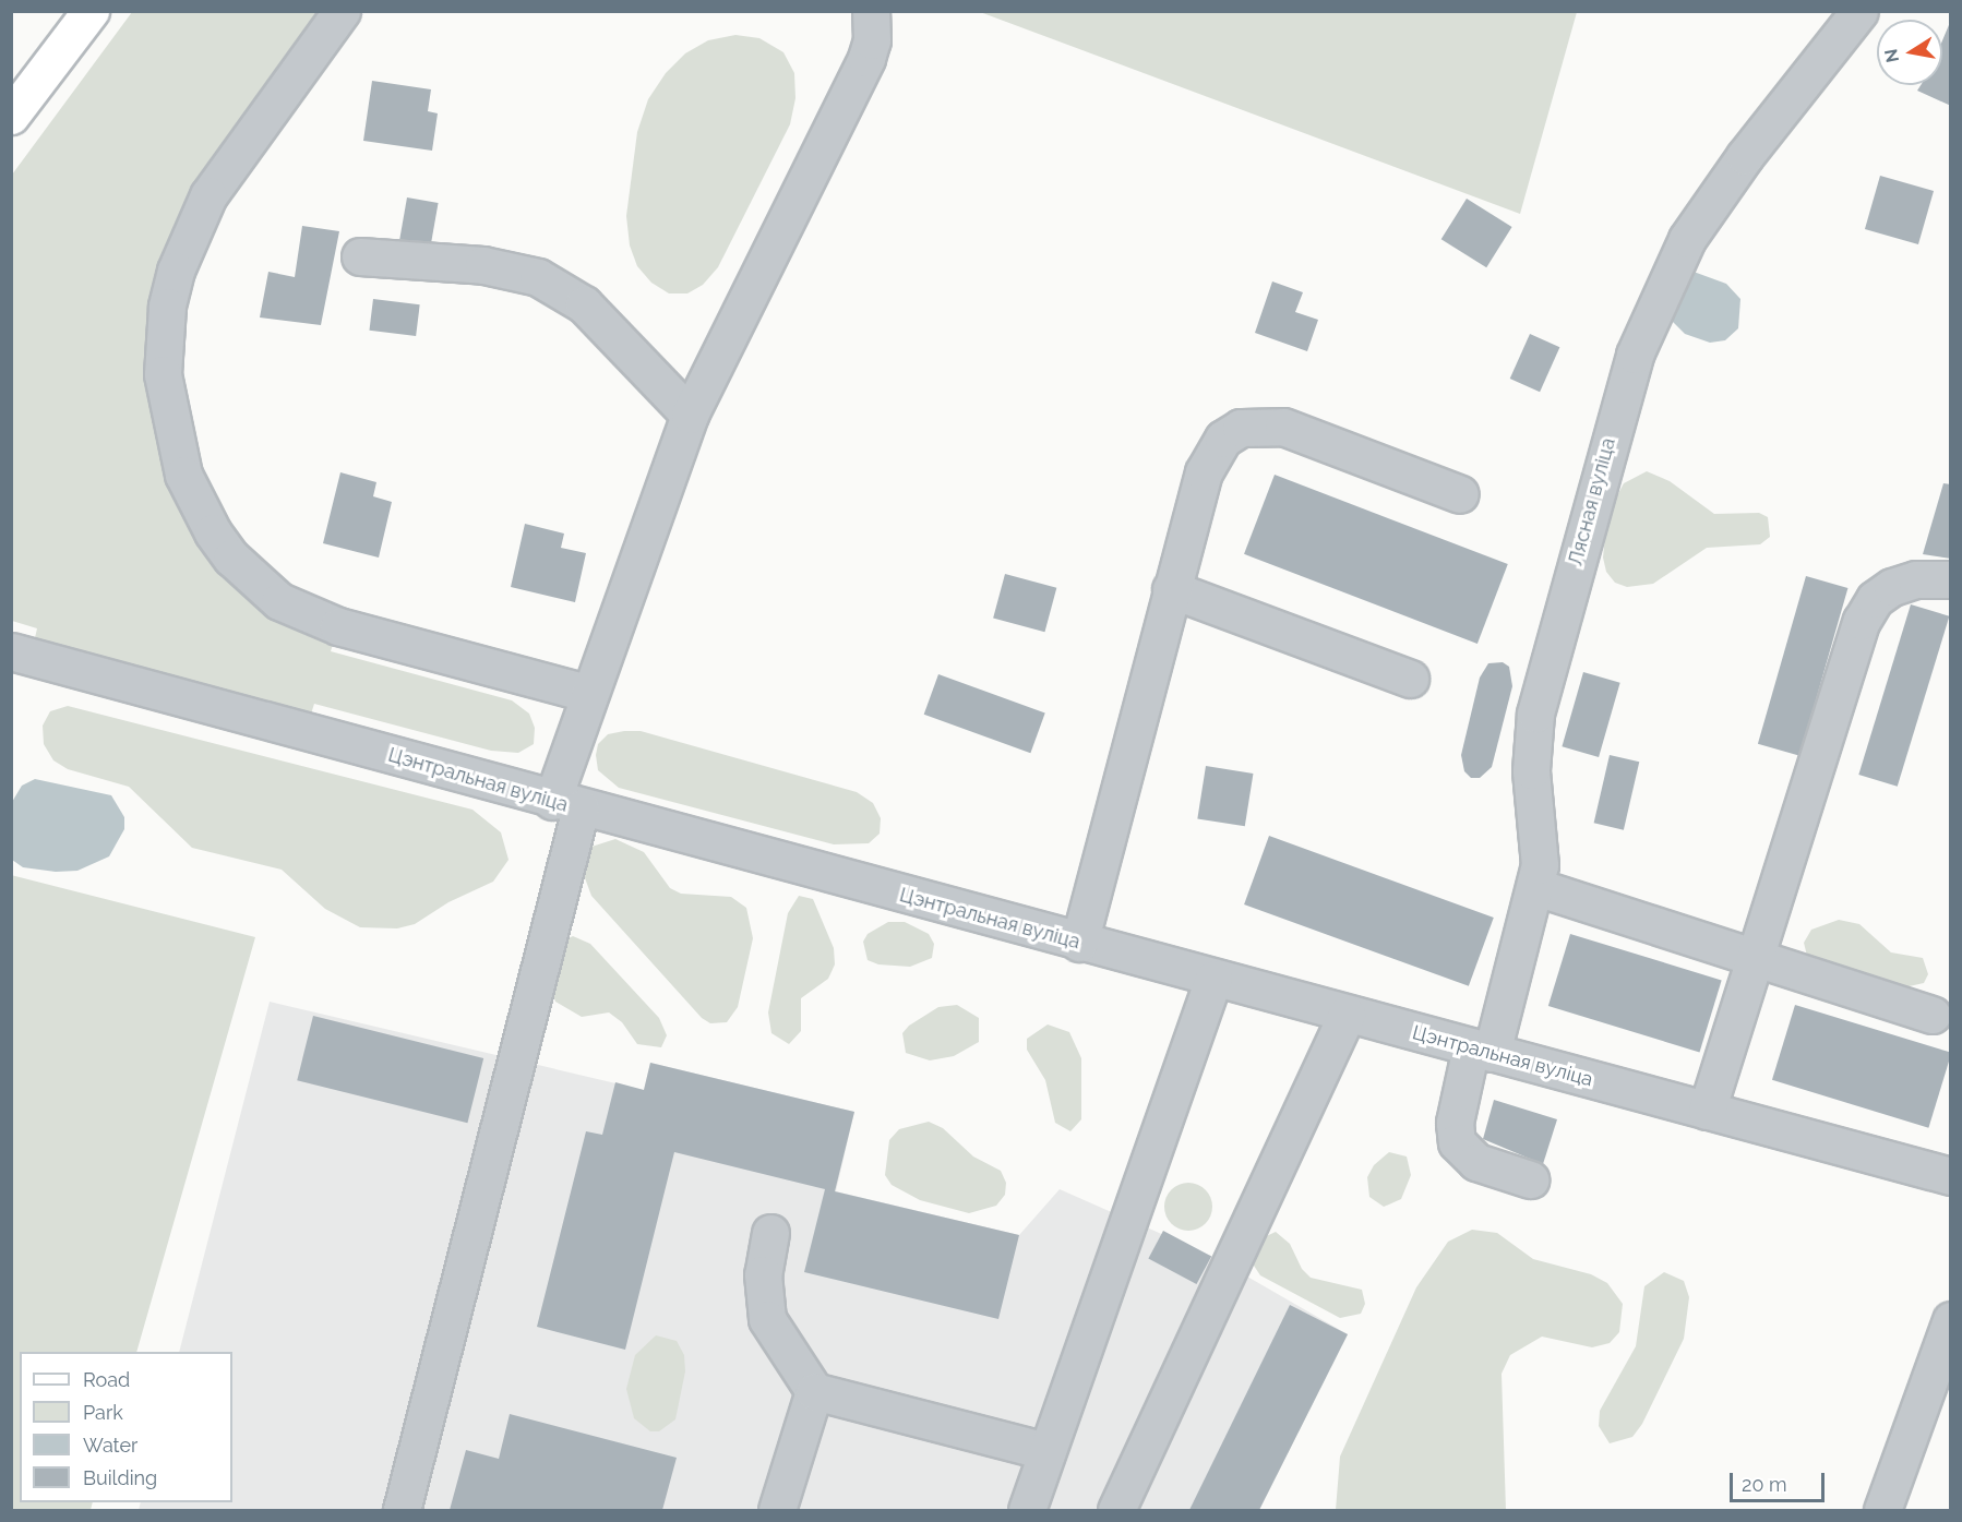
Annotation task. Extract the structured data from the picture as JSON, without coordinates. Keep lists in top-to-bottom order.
{
  "streets": {
    "street": ["Лясная вуліца", "Цэнтральная вуліца"]
  },
  "crossings": [
    ["Лясная вуліца", "Цэнтральная вуліца"]
  ],
  "legend": [
    "Road",
    "Park",
    "Water",
    "Building"
  ],
  "scale_bar": "20 m",
  "north": "left"
}
